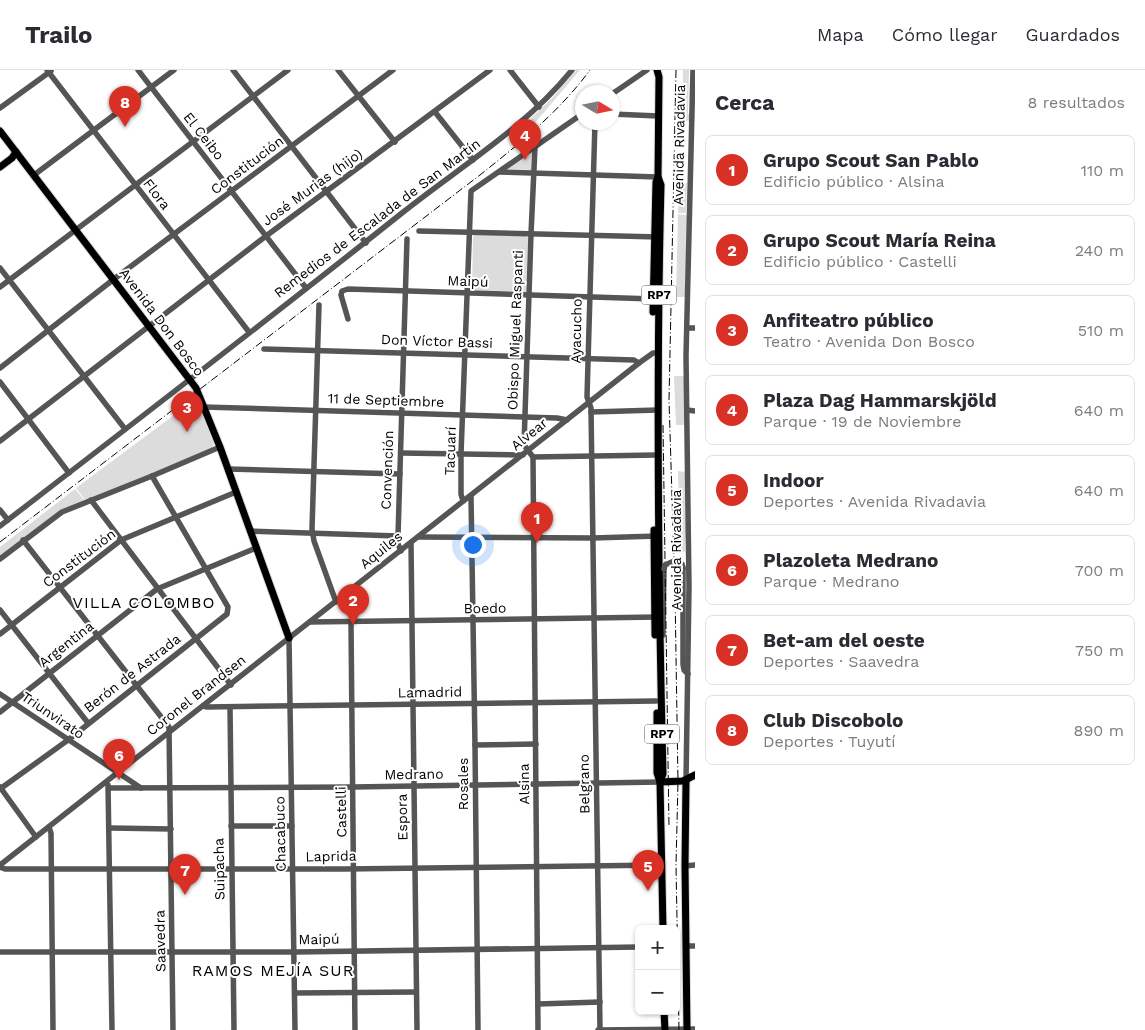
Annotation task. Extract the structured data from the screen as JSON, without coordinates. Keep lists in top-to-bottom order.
{
  "streets": {
    "main road": [
      "Avenida Rivadavia",
      "RP7",
      "Avenida Don Bosco",
      "Medrano"
    ],
    "street": [
      "El Ceibo",
      "Constitución",
      "José Murias (hijo)",
      "Flora",
      "Remedios de Escalada de San Martín",
      "Maipú",
      "Obispo Miguel Raspanti",
      "Ayacucho",
      "Don Víctor Bassi",
      "11 de Septiembre",
      "Alvear",
      "Tacuarí",
      "Convención",
      "Aquiles",
      "Boedo",
      "Argentina",
      "Berón de Astrada",
      "Lamadrid",
      "Coronel Brandsen",
      "Triunvirato",
      "Rosales",
      "Alsina",
      "Belgrano",
      "Castelli",
      "Espora",
      "Chacabuco",
      "Laprida",
      "Suipacha",
      "Saavedra"
    ]
  },
  "crossings": [
    ["El Ceibo", "Constitución"],
    ["El Ceibo", "José Murias (hijo)"],
    ["El Ceibo", "Remedios de Escalada de San Martín"],
    ["Avenida Rivadavia", "Maipú"],
    ["Avenida Rivadavia", "Alvear"],
    ["Avenida Rivadavia", "Boedo"],
    ["Avenida Rivadavia", "Lamadrid"],
    ["Avenida Rivadavia", "Medrano"],
    ["Avenida Rivadavia", "Laprida"],
    ["Constitución", "Flora"],
    ["Constitución", "Avenida Don Bosco"],
    ["José Murias (hijo)", "Flora"],
    ["José Murias (hijo)", "Avenida Don Bosco"],
    ["Flora", "Remedios de Escalada de San Martín"],
    ["Remedios de Escalada de San Martín", "Avenida Don Bosco"],
    ["Maipú", "Obispo Miguel Raspanti"],
    ["Maipú", "Ayacucho"],
    ["Maipú", "Tacuarí"],
    ["Maipú", "Convención"],
    ["Maipú", "Rosales"],
    ["Maipú", "Alsina"],
    ["Maipú", "Belgrano"],
    ["Maipú", "Castelli"],
    ["Maipú", "Espora"],
    ["Maipú", "Chacabuco"],
    ["Maipú", "Suipacha"],
    ["Maipú", "Saavedra"],
    ["Avenida Don Bosco", "11 de Septiembre"],
    ["Avenida Don Bosco", "Aquiles"],
    ["Avenida Don Bosco", "Argentina"],
    ["Avenida Don Bosco", "Coronel Brandsen"],
    ["Avenida Don Bosco", "Chacabuco"],
    ["Obispo Miguel Raspanti", "Don Víctor Bassi"],
    ["Obispo Miguel Raspanti", "11 de Septiembre"],
    ["Obispo Miguel Raspanti", "Alvear"],
    ["Ayacucho", "Don Víctor Bassi"],
    ["Ayacucho", "Alvear"],
    ["Ayacucho", "Belgrano"],
    ["Don Víctor Bassi", "Alvear"],
    ["Don Víctor Bassi", "Tacuarí"],
    ["Don Víctor Bassi", "Convención"],
    ["11 de Septiembre", "Alvear"],
    ["11 de Septiembre", "Tacuarí"],
    ["11 de Septiembre", "Convención"],
    ["Alvear", "Tacuarí"],
    ["Alvear", "Aquiles"],
    ["Convención", "Aquiles"],
    ["Aquiles", "Boedo"],
    ["Aquiles", "Coronel Brandsen"],
    ["Aquiles", "Espora"],
    ["Aquiles", "Chacabuco"],
    ["Boedo", "Rosales"],
    ["Boedo", "Alsina"],
    ["Boedo", "Belgrano"],
    ["Boedo", "Castelli"],
    ["Boedo", "Espora"],
    ["Argentina", "Berón de Astrada"],
    ["Argentina", "Triunvirato"],
    ["Berón de Astrada", "Triunvirato"],
    ["Lamadrid", "Coronel Brandsen"],
    ["Lamadrid", "Rosales"],
    ["Lamadrid", "Alsina"],
    ["Lamadrid", "Belgrano"],
    ["Lamadrid", "Castelli"],
    ["Lamadrid", "Espora"],
    ["Lamadrid", "Chacabuco"],
    ["Lamadrid", "Suipacha"],
    ["Coronel Brandsen", "Triunvirato"],
    ["Coronel Brandsen", "Chacabuco"],
    ["Coronel Brandsen", "Laprida"],
    ["Coronel Brandsen", "Saavedra"],
    ["Medrano", "Rosales"],
    ["Medrano", "Alsina"],
    ["Medrano", "Belgrano"],
    ["Medrano", "Castelli"],
    ["Medrano", "Espora"],
    ["Medrano", "Chacabuco"],
    ["Medrano", "Suipacha"],
    ["Medrano", "Saavedra"],
    ["Rosales", "Laprida"],
    ["Alsina", "Laprida"],
    ["Belgrano", "Laprida"],
    ["Castelli", "Laprida"],
    ["Espora", "Laprida"],
    ["Chacabuco", "Laprida"],
    ["Laprida", "Suipacha"],
    ["Laprida", "Saavedra"]
  ],
  "districts": ["VILLA COLOMBO", "RAMOS MEJÍA SUR"],
  "north": "right",
  "page": {
    "header": "Trailo",
    "nav": ["Mapa", "Cómo llegar", "Guardados"],
    "heading": ["Cerca", "8 resultados"],
    "pins": [
      "8",
      "4",
      "3",
      "1",
      "2",
      "6",
      "5",
      "7"
    ],
    "list": [
      {
        "mark": "1",
        "name": "Grupo Scout San Pablo",
        "note": "Edificio público · Alsina",
        "value": "110 m"
      },
      {
        "mark": "2",
        "name": "Grupo Scout María Reina",
        "note": "Edificio público · Castelli",
        "value": "240 m"
      },
      {
        "mark": "3",
        "name": "Anfiteatro público",
        "note": "Teatro · Avenida Don Bosco",
        "value": "510 m"
      },
      {
        "mark": "4",
        "name": "Plaza Dag Hammarskjöld",
        "note": "Parque · 19 de Noviembre",
        "value": "640 m"
      },
      {
        "mark": "5",
        "name": "Indoor",
        "note": "Deportes · Avenida Rivadavia",
        "value": "640 m"
      },
      {
        "mark": "6",
        "name": "Plazoleta Medrano",
        "note": "Parque · Medrano",
        "value": "700 m"
      },
      {
        "mark": "7",
        "name": "Bet-am del oeste",
        "note": "Deportes · Saavedra",
        "value": "750 m"
      },
      {
        "mark": "8",
        "name": "Club Discobolo",
        "note": "Deportes · Tuyutí",
        "value": "890 m"
      }
    ],
    "map_buttons": ["+", "−"]
  }
}
